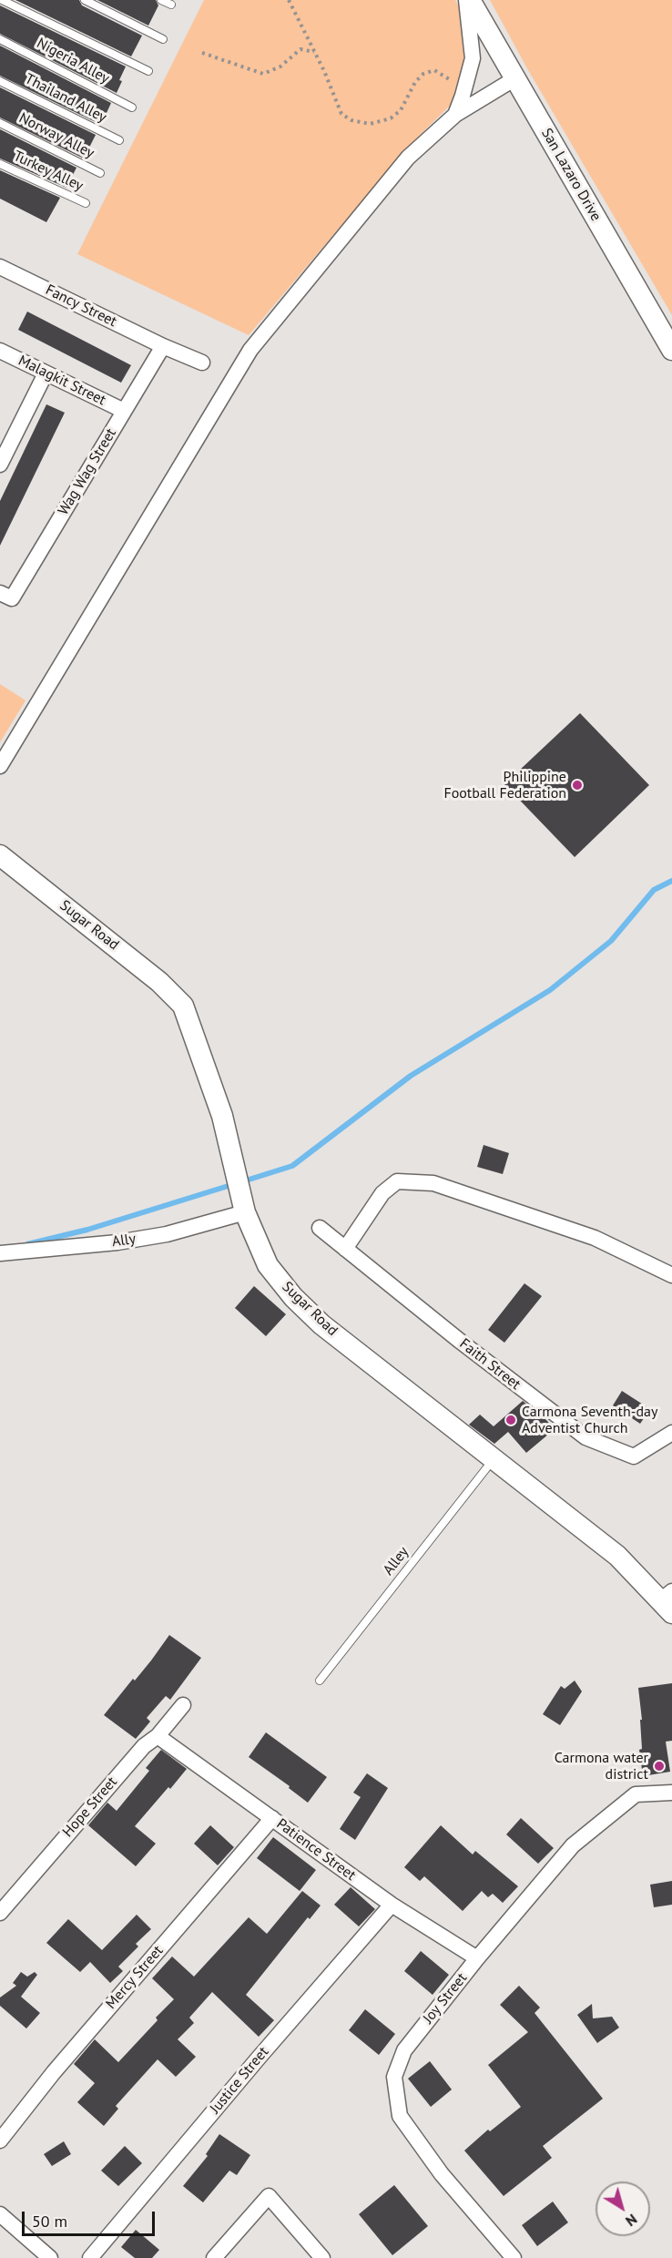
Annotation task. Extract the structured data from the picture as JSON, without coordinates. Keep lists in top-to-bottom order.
{
  "streets": {
    "main road": ["San Lazaro Drive", "Sugar Road"],
    "street": [
      "Fancy Street",
      "Malagkit Street",
      "Wag Wag Street",
      "Ally",
      "Faith Street",
      "Hope Street",
      "Patience Street",
      "Mercy Street",
      "Joy Street",
      "Justice Street"
    ],
    "lane": [
      "Nigeria Alley",
      "Thailand Alley",
      "Norway Alley",
      "Turkey Alley",
      "Alley"
    ]
  },
  "crossings": [
    ["Fancy Street", "Wag Wag Street"],
    ["Malagkit Street", "Wag Wag Street"],
    ["Sugar Road", "Ally"],
    ["Sugar Road", "Alley"],
    ["Hope Street", "Patience Street"],
    ["Patience Street", "Mercy Street"],
    ["Patience Street", "Joy Street"],
    ["Patience Street", "Justice Street"]
  ],
  "places": ["Philippine Football Federation", "Carmona Seventh-day Adventist Church", "Carmona water district"],
  "scale_bar": "50 m",
  "north": "bottom right"
}
